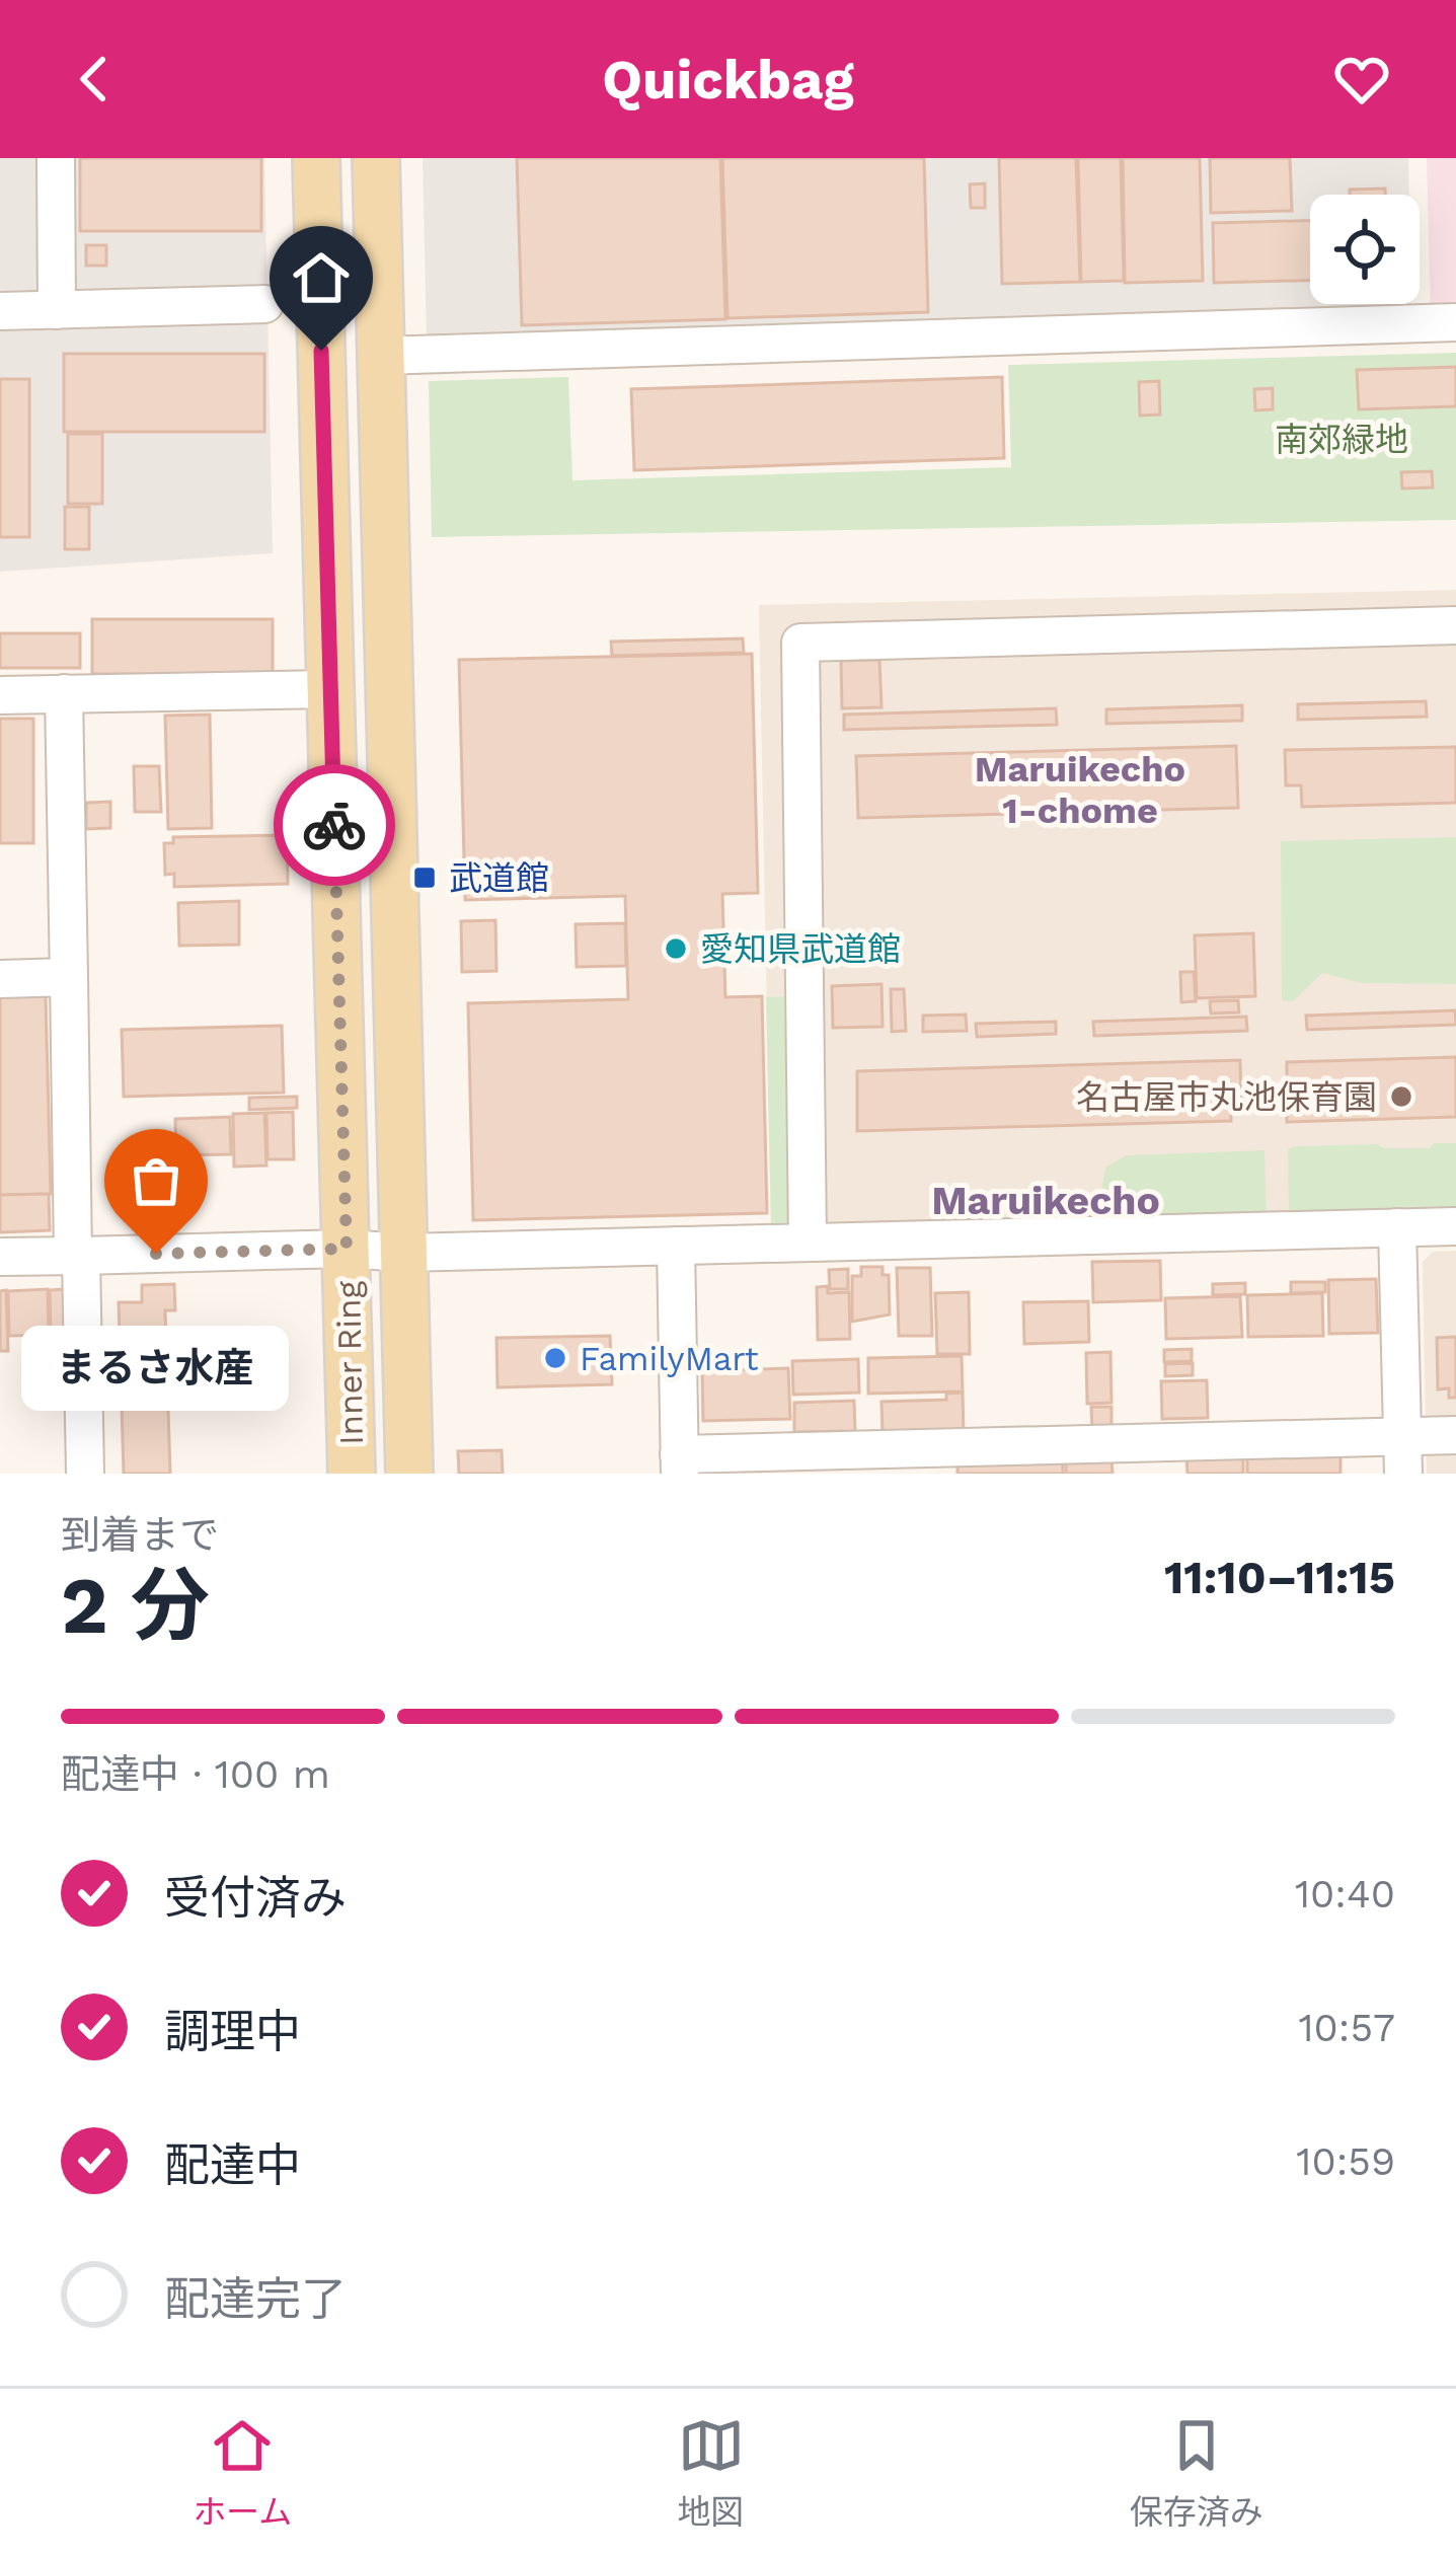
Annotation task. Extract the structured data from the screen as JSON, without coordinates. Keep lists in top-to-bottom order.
{
  "streets": {
    "main road": ["Inner Ring"]
  },
  "districts": ["Maruikecho 1-chome", "Maruikecho"],
  "parks": ["南郊緑地"],
  "places": {
    "transit": ["武道館"],
    "other": [
      "愛知県武道館",
      "名古屋市丸池保育園",
      "まるさ水産",
      "FamilyMart"
    ]
  },
  "page": {
    "header": "Quickbag",
    "bubble": "まるさ水産",
    "heading": ["2 分", "到着まで", "11:10–11:15"],
    "bar": "配達中 · 100 m",
    "list": [
      ["受付済み", "10:40"],
      ["調理中", "10:57"],
      ["配達中", "10:59"],
      "配達完了"
    ],
    "tabs": ["ホーム", "地図", "保存済み"]
  }
}
